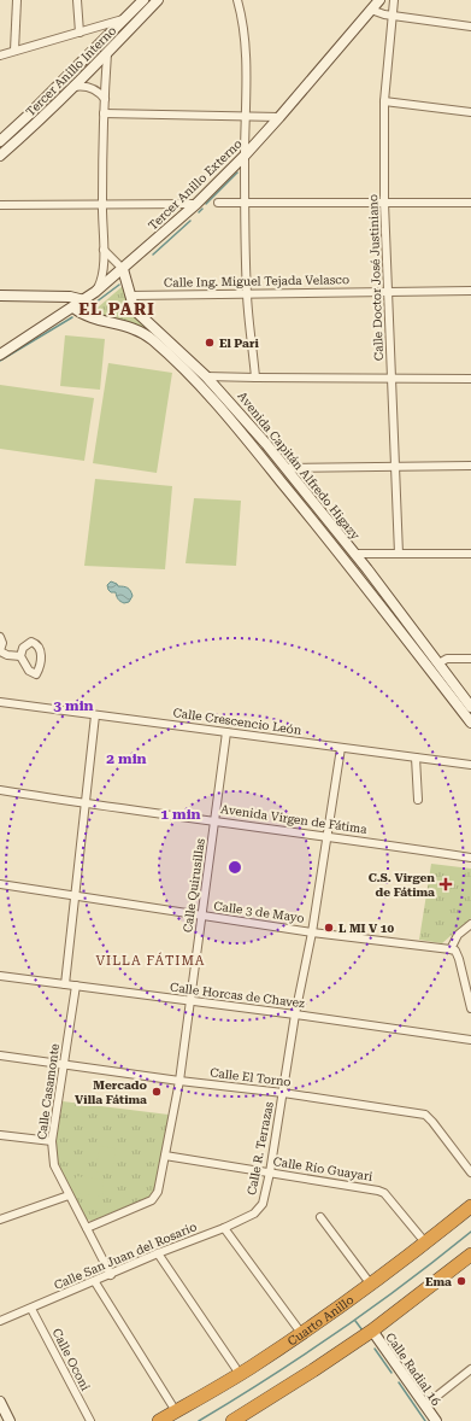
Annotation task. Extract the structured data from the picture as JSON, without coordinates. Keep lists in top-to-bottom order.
{
  "streets": {
    "highway": ["Cuarto Anillo"],
    "street": [
      "Tercer Anillo Interno",
      "Tercer Anillo Externo",
      "Calle Doctor José Justiniano",
      "Calle Ing. Miguel Tejada Velasco",
      "Avenida Capitán Alfredo Higazy",
      "Calle Crescencio León",
      "Avenida Virgen de Fátima",
      "Calle Quirusillas",
      "Calle 3 de Mayo",
      "Calle Horcas de Chavez",
      "Calle El Torno",
      "Calle Casamonte",
      "Calle R. Terrazas",
      "Calle Río Guayari",
      "Calle San Juan del Rosario",
      "Calle Oconi",
      "Calle Radial 16"
    ]
  },
  "crossings": [
    ["Tercer Anillo Externo", "Avenida Capitán Alfredo Higazy"],
    ["Calle Doctor José Justiniano", "Calle Ing. Miguel Tejada Velasco"],
    ["Calle Ing. Miguel Tejada Velasco", "Avenida Capitán Alfredo Higazy"],
    ["Calle Crescencio León", "Calle Quirusillas"],
    ["Calle Crescencio León", "Calle R. Terrazas"],
    ["Avenida Virgen de Fátima", "Calle Quirusillas"],
    ["Avenida Virgen de Fátima", "Calle R. Terrazas"],
    ["Calle Quirusillas", "Calle 3 de Mayo"],
    ["Calle Quirusillas", "Calle Horcas de Chavez"],
    ["Calle Quirusillas", "Calle El Torno"],
    ["Calle Quirusillas", "Calle Casamonte"],
    ["Calle Quirusillas", "Calle Río Guayari"],
    ["Calle 3 de Mayo", "Calle R. Terrazas"],
    ["Calle Horcas de Chavez", "Calle Casamonte"],
    ["Calle Horcas de Chavez", "Calle R. Terrazas"],
    ["Calle El Torno", "Calle Casamonte"],
    ["Calle El Torno", "Calle R. Terrazas"],
    ["Calle Casamonte", "Calle San Juan del Rosario"],
    ["Calle R. Terrazas", "Calle Río Guayari"],
    ["Calle R. Terrazas", "Calle San Juan del Rosario"],
    ["Calle Río Guayari", "Cuarto Anillo"],
    ["Calle San Juan del Rosario", "Calle Oconi"]
  ],
  "districts": ["EL PARI", "VILLA FÁTIMA"],
  "places": {
    "other": [
      "El Pari",
      "L MI V 10",
      "Mercado Villa Fátima",
      "Ema"
    ],
    "health": ["C.S. Virgen de Fátima"]
  },
  "rings": ["3 min", "2 min", "1 min"]
}
